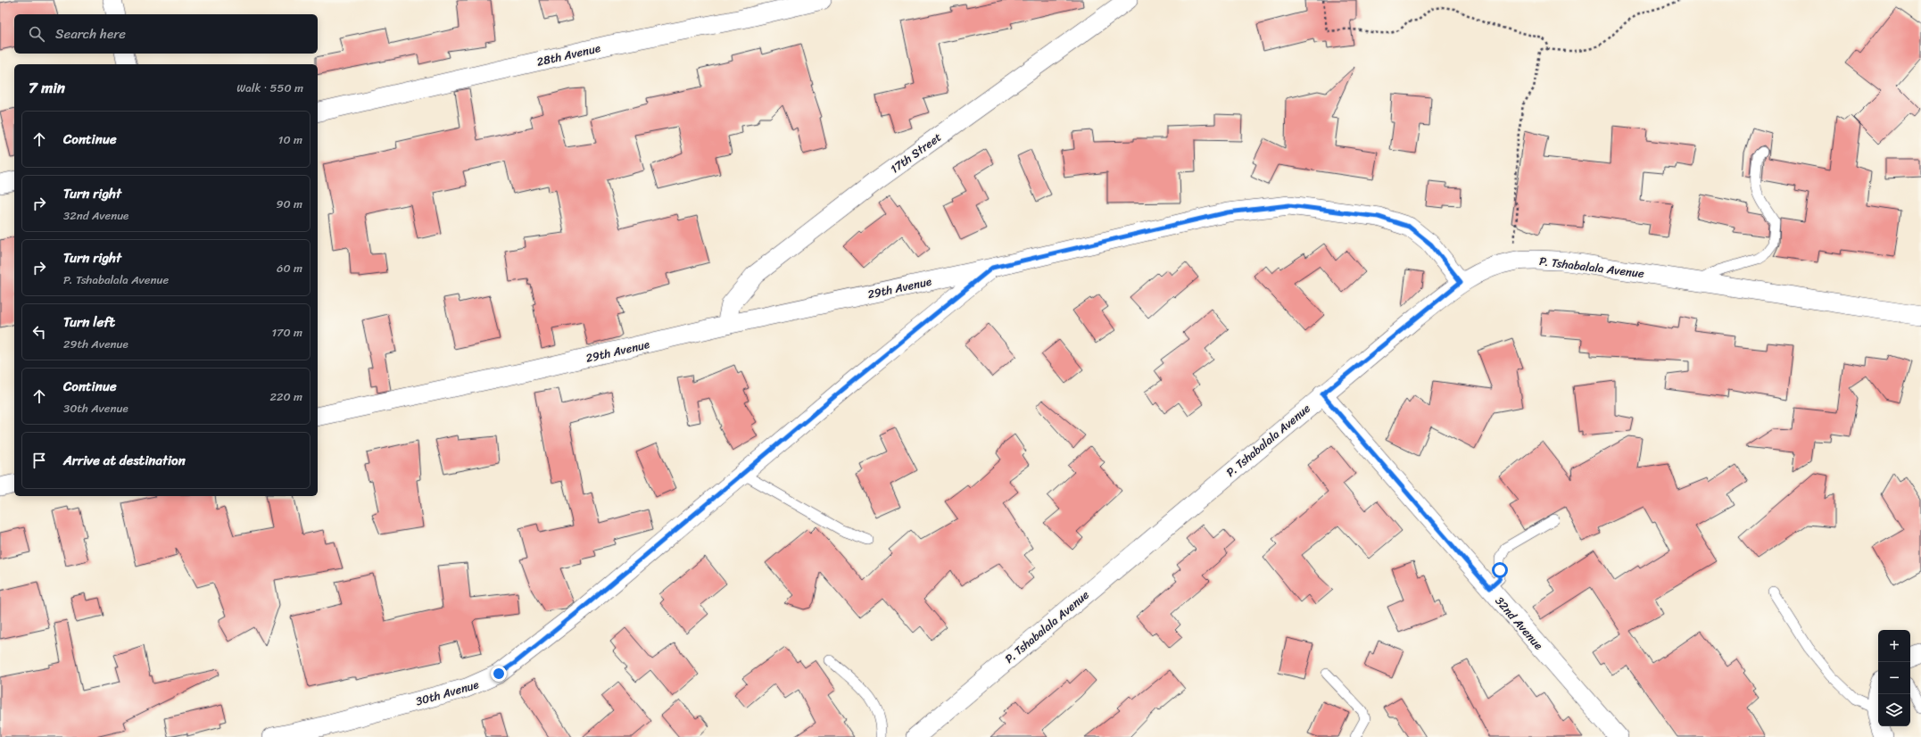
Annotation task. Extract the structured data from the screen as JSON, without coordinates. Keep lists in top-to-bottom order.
{
  "streets": {
    "street": [
      "28th Avenue",
      "17th Street",
      "P. Tshabalala Avenue",
      "29th Avenue",
      "32nd Avenue",
      "30th Avenue"
    ]
  },
  "crossings": [
    ["17th Street", "29th Avenue"],
    ["P. Tshabalala Avenue", "29th Avenue"],
    ["P. Tshabalala Avenue", "32nd Avenue"],
    ["29th Avenue", "30th Avenue"]
  ],
  "page": {
    "search": "Search here",
    "heading": ["7 min", "Walk · 550 m"],
    "list": [
      ["Continue", "10 m"],
      ["Turn right", "32nd Avenue", "90 m"],
      ["Turn right", "P. Tshabalala Avenue", "60 m"],
      ["Turn left", "29th Avenue", "170 m"],
      ["Continue", "30th Avenue", "220 m"],
      "Arrive at destination"
    ],
    "map_buttons": ["+", "−"]
  }
}
